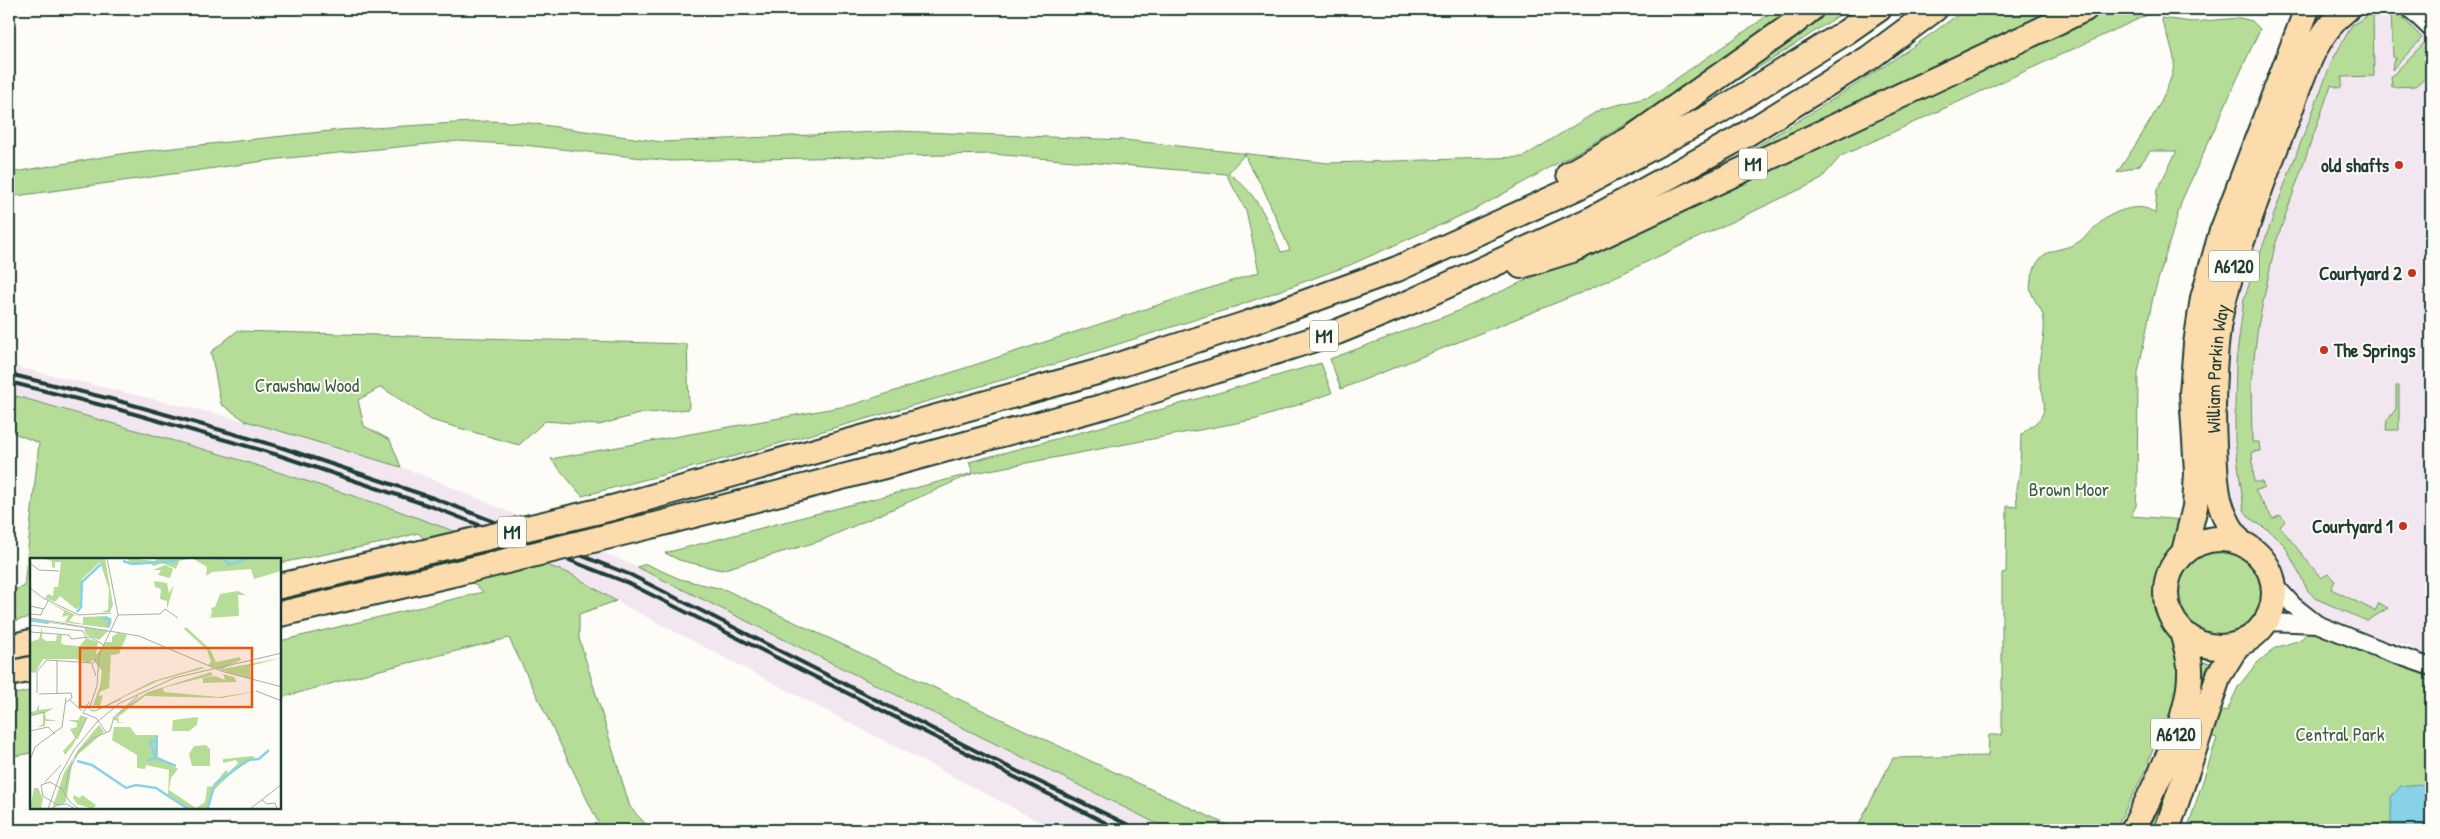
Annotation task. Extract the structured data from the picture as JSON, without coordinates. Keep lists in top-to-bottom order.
{
  "streets": {
    "highway": ["M1", "A6120", "William Parkin Way"]
  },
  "crossings": [
    ["A6120", "William Parkin Way"]
  ],
  "parks": ["Crawshaw Wood", "Brown Moor", "Central Park"],
  "places": [
    "old shafts",
    "Courtyard 2",
    "The Springs",
    "Courtyard 1"
  ]
}
